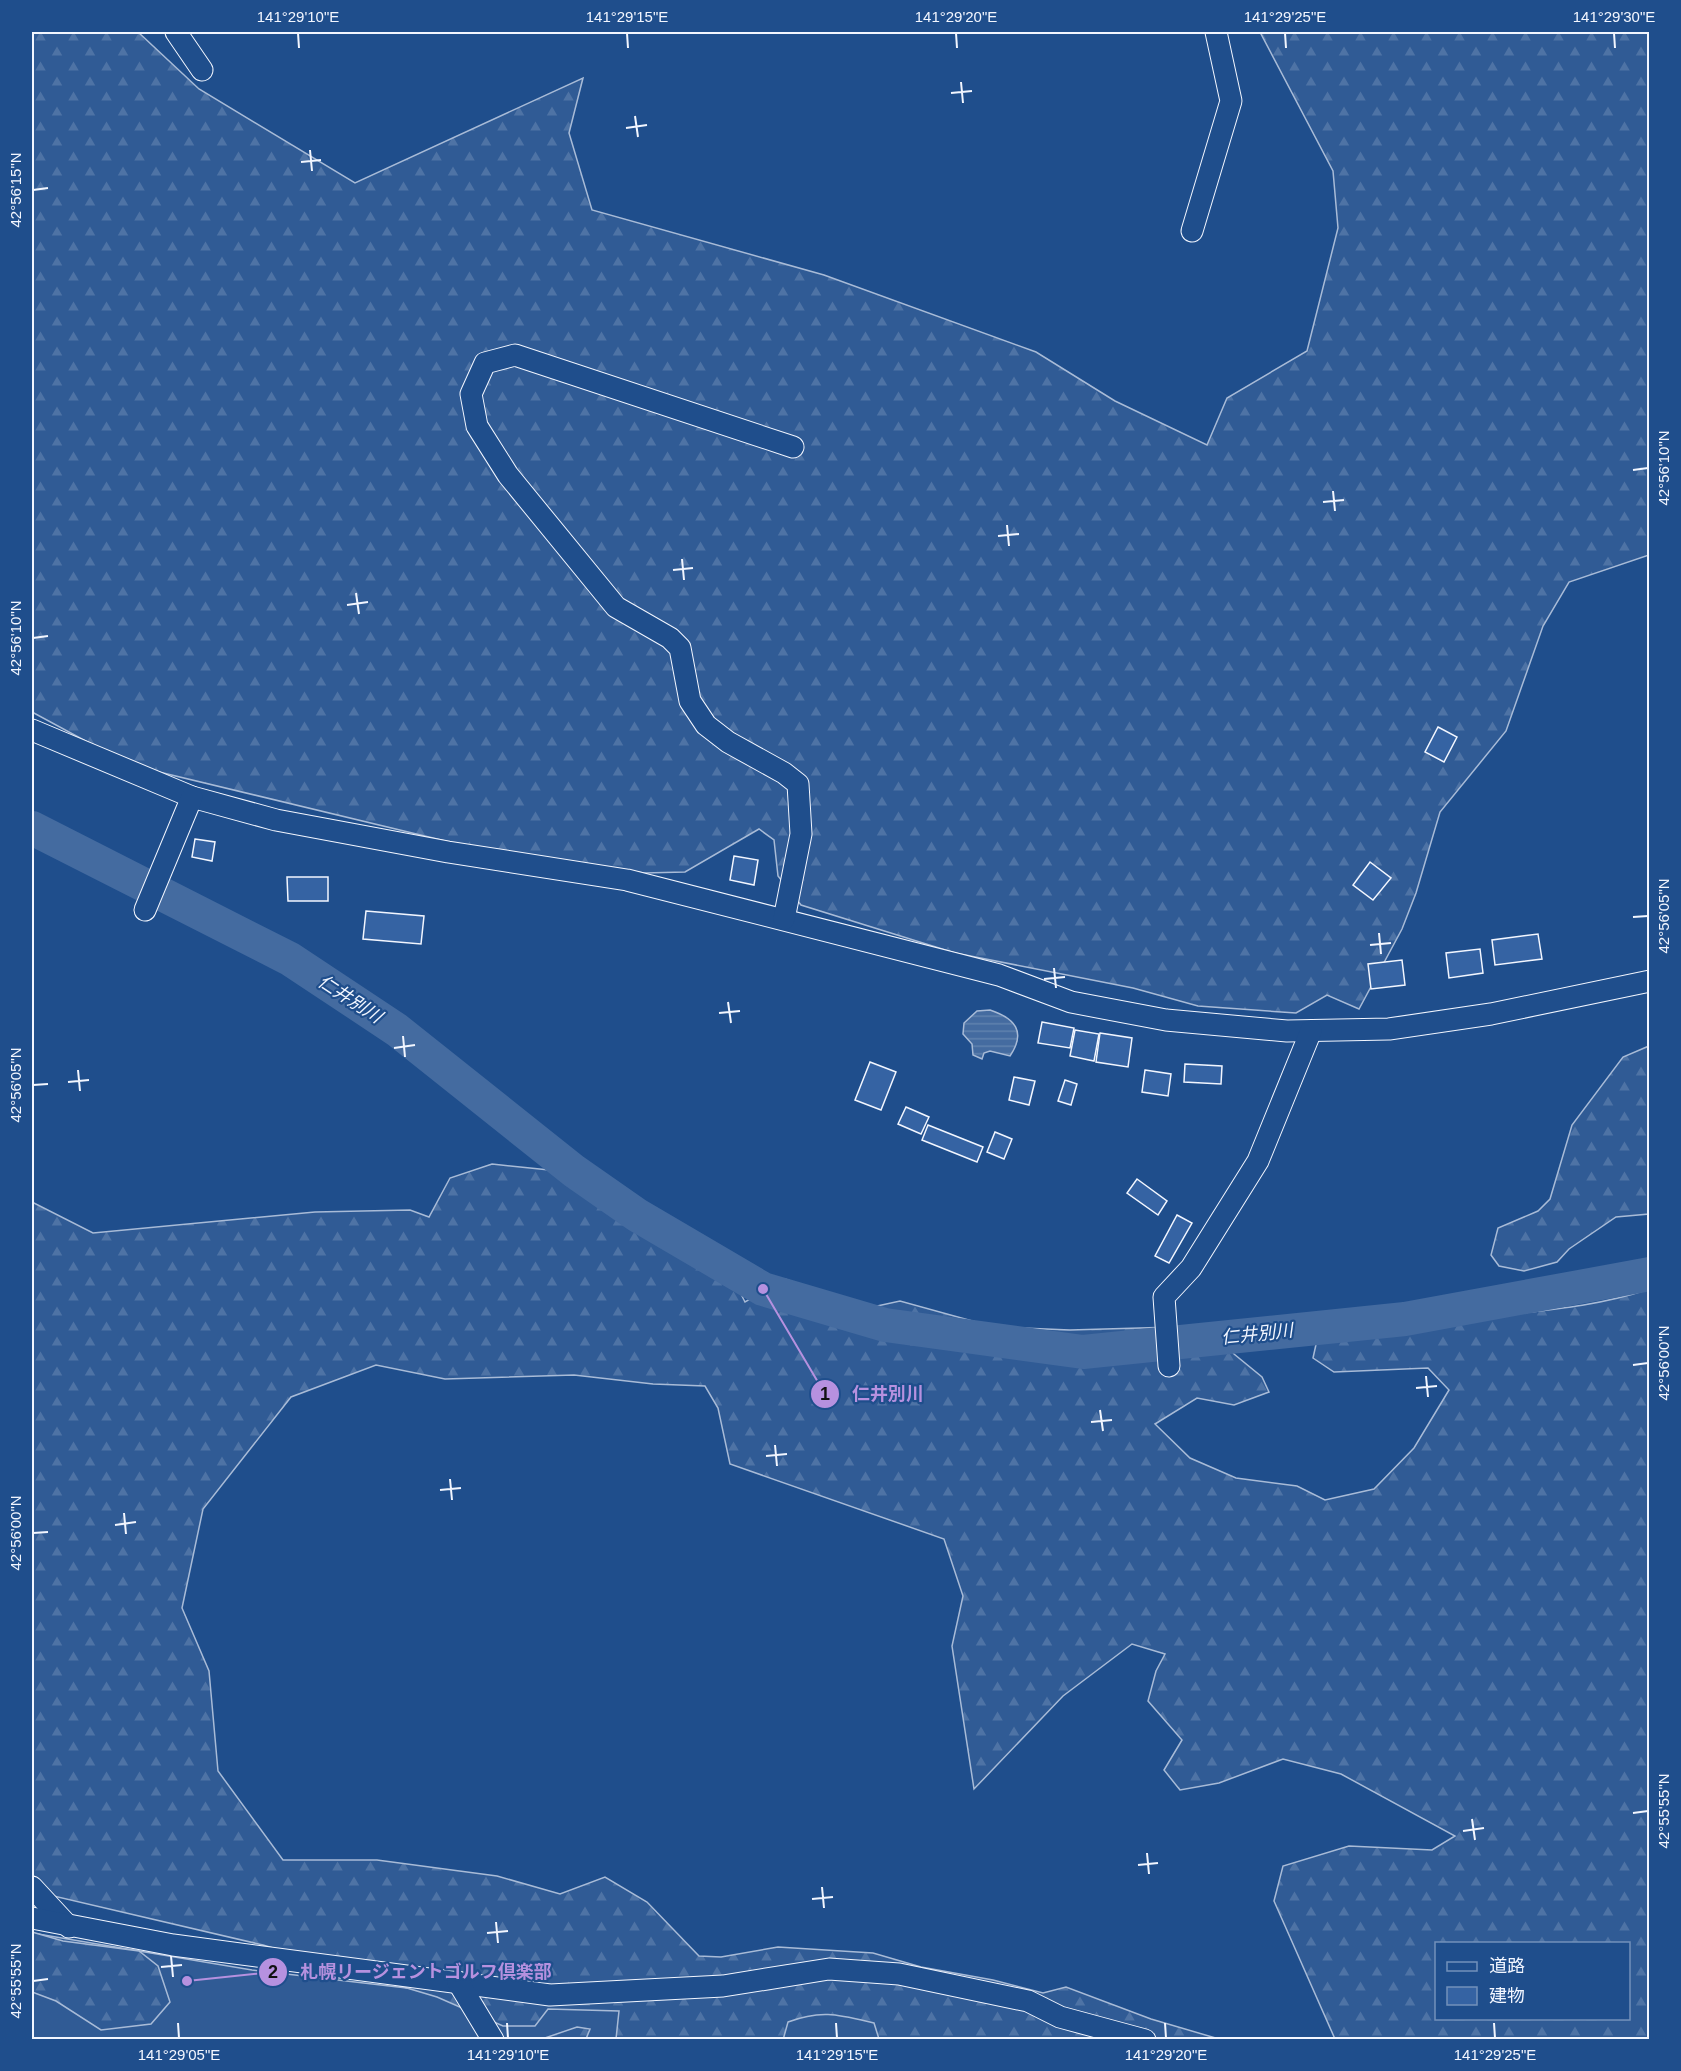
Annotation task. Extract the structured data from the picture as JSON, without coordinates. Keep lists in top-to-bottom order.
{
  "water": ["仁井別川"],
  "places": ["仁井別川", "札幌リージェントゴルフ倶楽部"],
  "legend": ["道路", "建物"],
  "coordinates": [
    "141°29'10\"E",
    "141°29'15\"E",
    "141°29'20\"E",
    "141°29'25\"E",
    "141°29'30\"E",
    "42°56'15\"N",
    "42°56'10\"N",
    "42°56'05\"N",
    "42°56'00\"N",
    "42°55'55\"N",
    "141°29'05\"E"
  ]
}
